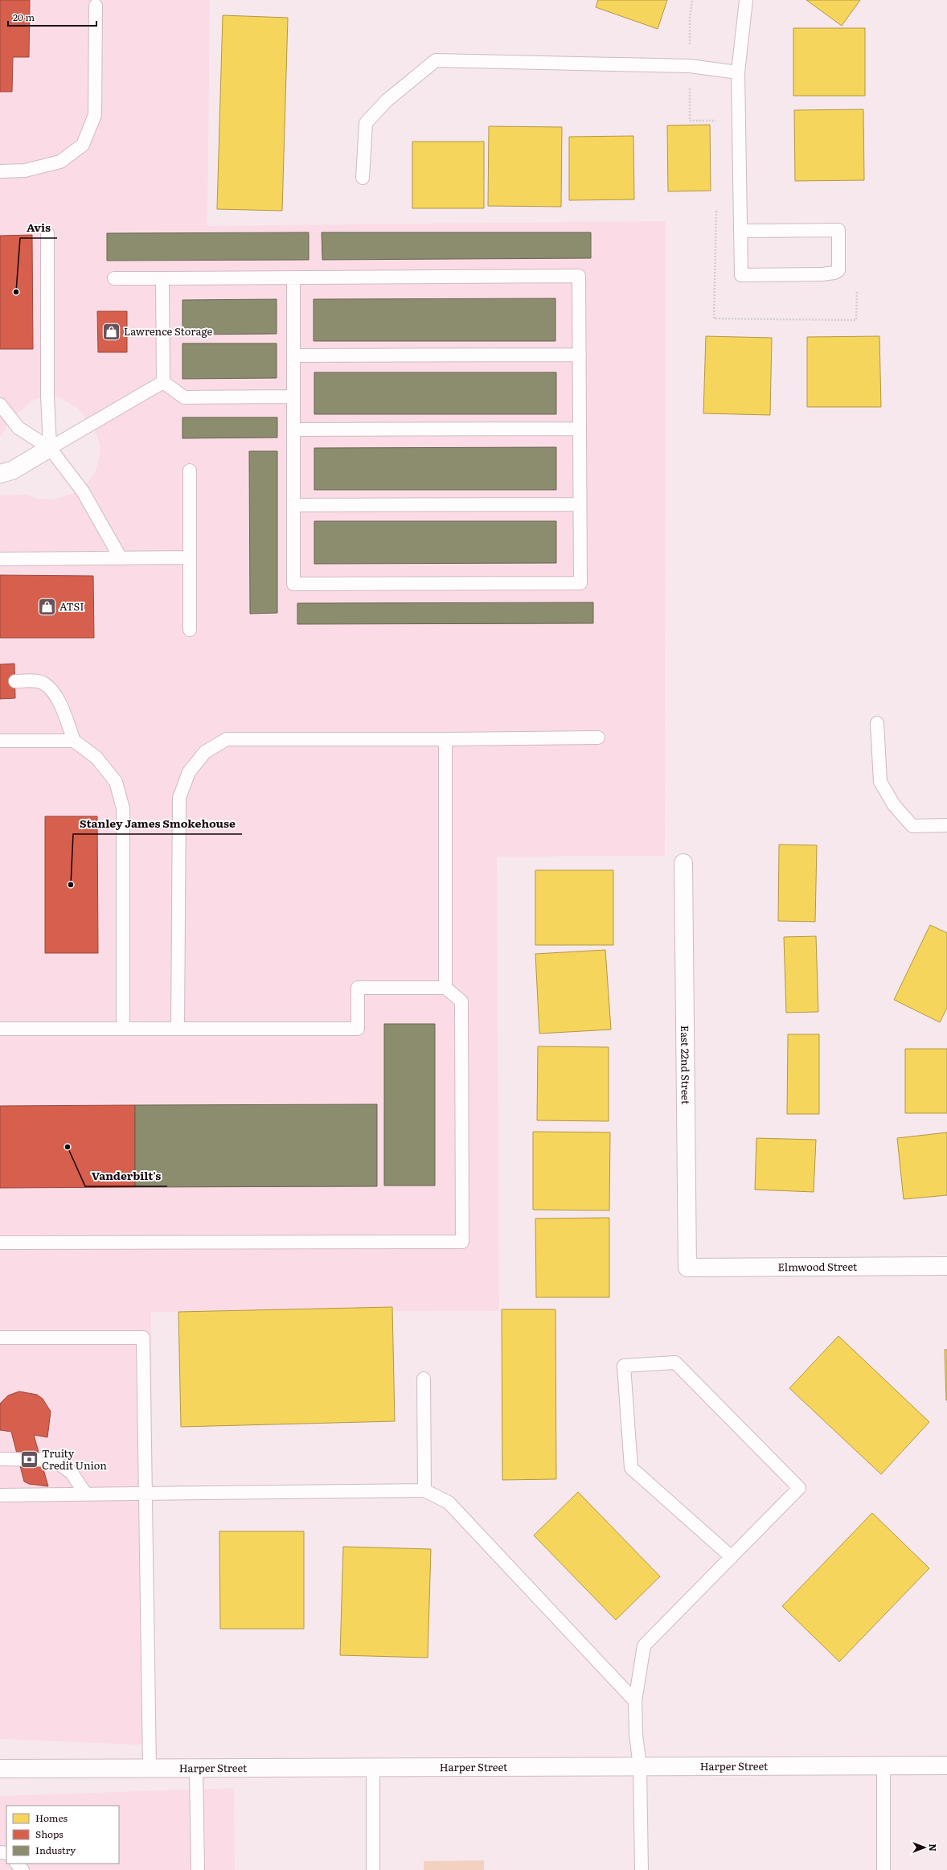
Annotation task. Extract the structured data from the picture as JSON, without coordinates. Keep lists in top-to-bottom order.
{
  "streets": {
    "street": ["East 22nd Street", "Elmwood Street", "Harper Street"]
  },
  "crossings": [
    ["East 22nd Street", "Elmwood Street"]
  ],
  "places": {
    "other": ["Avis", "Stanley James Smokehouse", "Vanderbilt's"],
    "shop": ["Lawrence Storage", "ATSI"],
    "bank": ["Truity Credit Union"]
  },
  "legend": ["Homes", "Shops", "Industry"],
  "scale_bar": "20 m",
  "north": "right"
}
